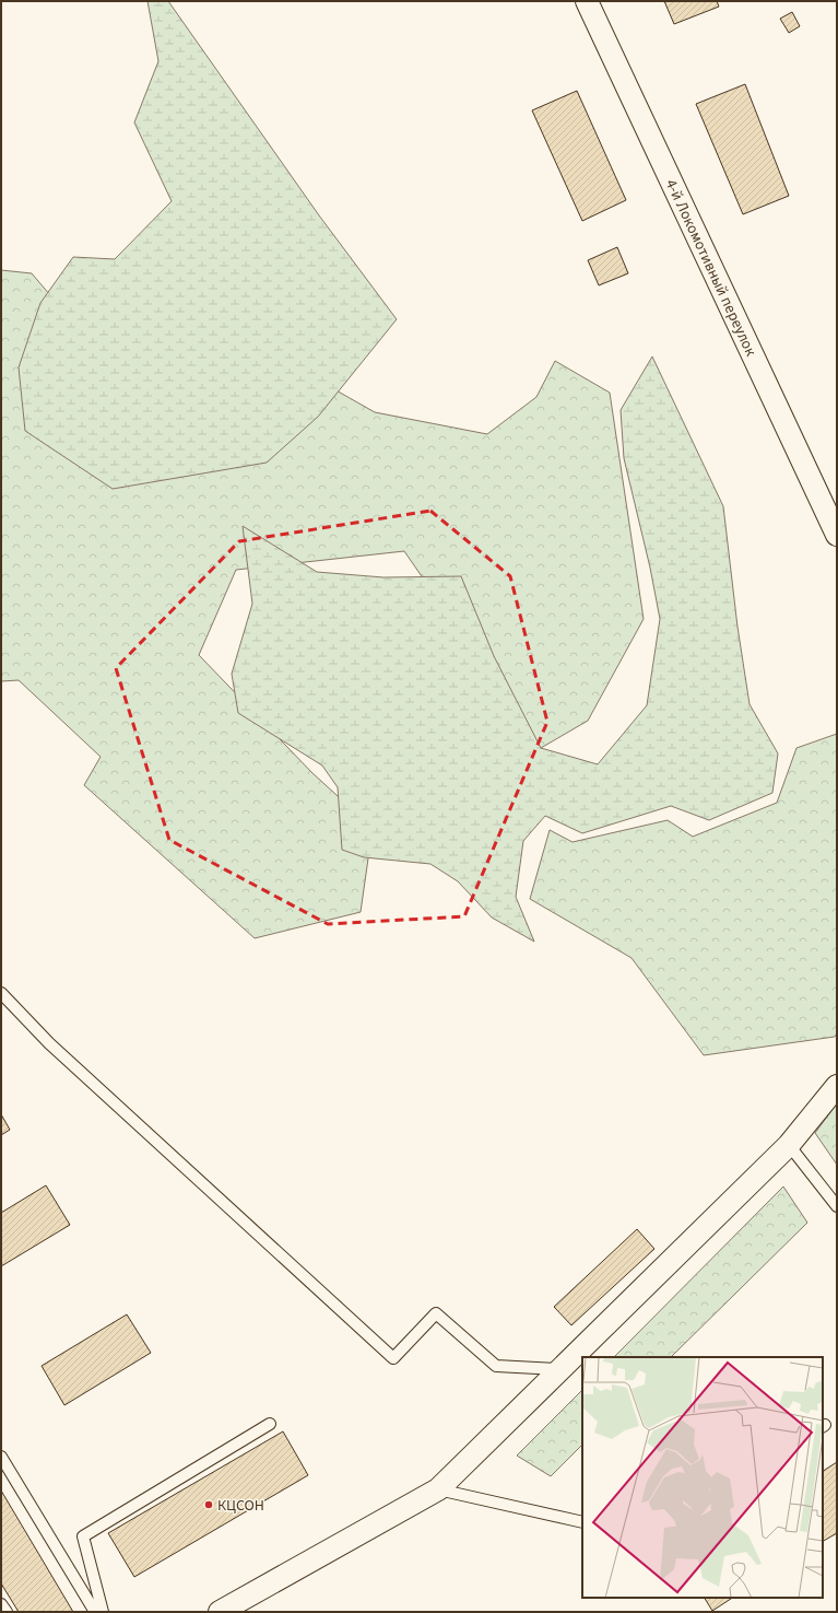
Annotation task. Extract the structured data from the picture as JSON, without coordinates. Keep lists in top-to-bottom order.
{
  "streets": {
    "street": ["4-й Локомотивный переулок"]
  },
  "places": ["КЦСОН"]
}
